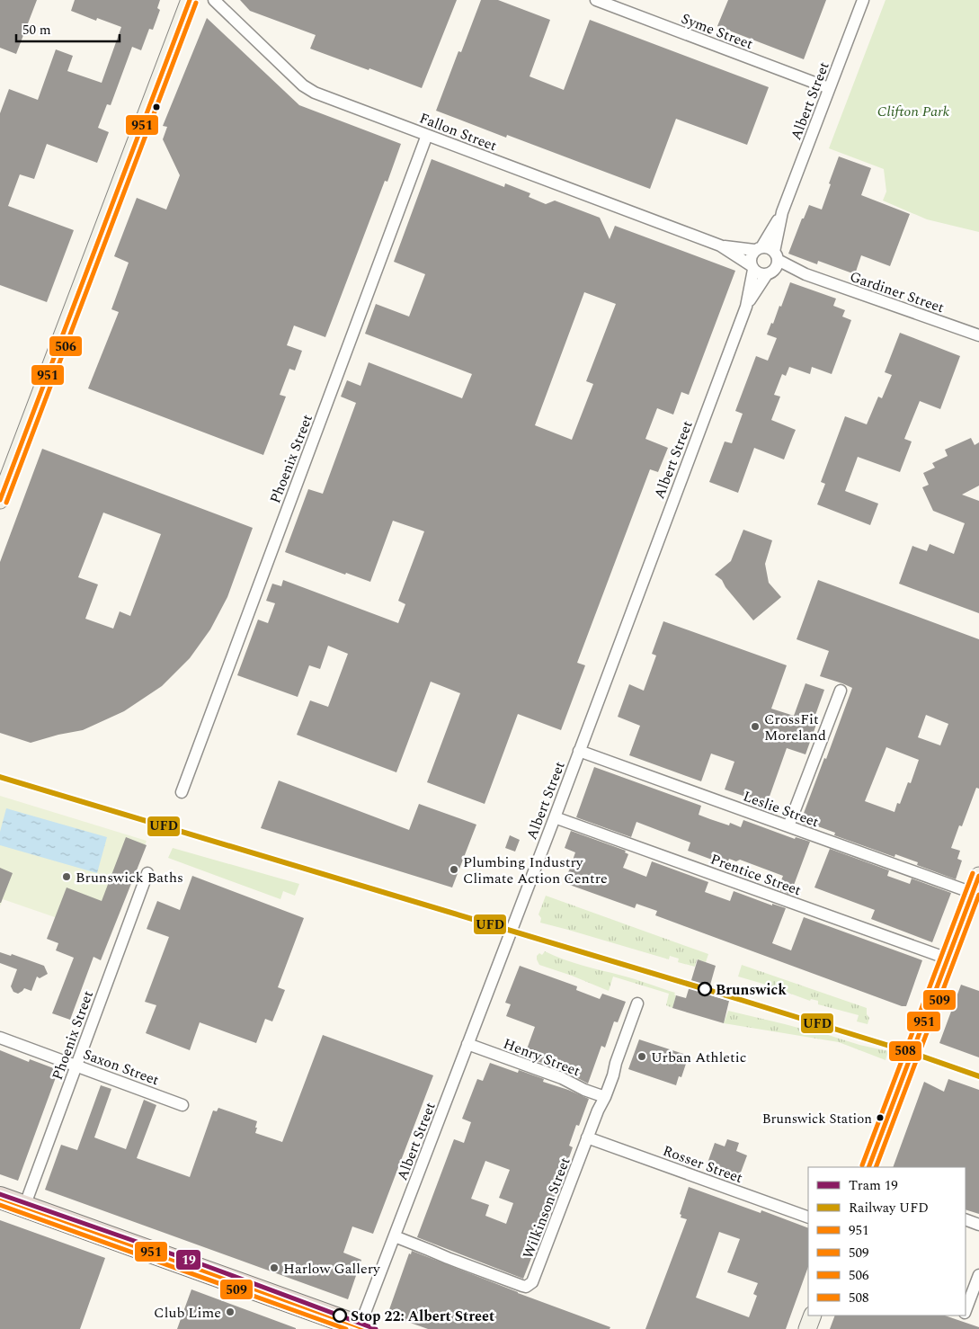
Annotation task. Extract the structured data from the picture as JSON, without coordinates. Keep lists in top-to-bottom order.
{
  "streets": {
    "street": [
      "Syme Street",
      "Albert Street",
      "Fallon Street",
      "Gardiner Street",
      "Phoenix Street",
      "Leslie Street",
      "Prentice Street",
      "Henry Street",
      "Saxon Street",
      "Rosser Street",
      "Wilkinson Street"
    ]
  },
  "crossings": [
    ["Syme Street", "Albert Street"],
    ["Albert Street", "Fallon Street"],
    ["Albert Street", "Gardiner Street"],
    ["Albert Street", "Leslie Street"],
    ["Albert Street", "Prentice Street"],
    ["Albert Street", "Henry Street"],
    ["Albert Street", "Wilkinson Street"],
    ["Fallon Street", "Gardiner Street"],
    ["Fallon Street", "Phoenix Street"],
    ["Phoenix Street", "Saxon Street"],
    ["Henry Street", "Wilkinson Street"],
    ["Rosser Street", "Wilkinson Street"]
  ],
  "parks": ["Clifton Park"],
  "places": [
    "CrossFit Moreland",
    "Plumbing Industry Climate Action Centre",
    "Brunswick Baths",
    "Brunswick",
    "Urban Athletic",
    "Brunswick Station",
    "Harlow Gallery",
    "Club Lime",
    "Stop 22: Albert Street"
  ],
  "lines": [
    "transit line 951",
    "transit line 506",
    "rail line UFD",
    "transit line 508",
    "transit line 509",
    "tram line 19"
  ],
  "legend": [
    "Tram 19",
    "Railway UFD",
    "951",
    "509",
    "506",
    "508"
  ],
  "scale_bar": "50 m"
}
